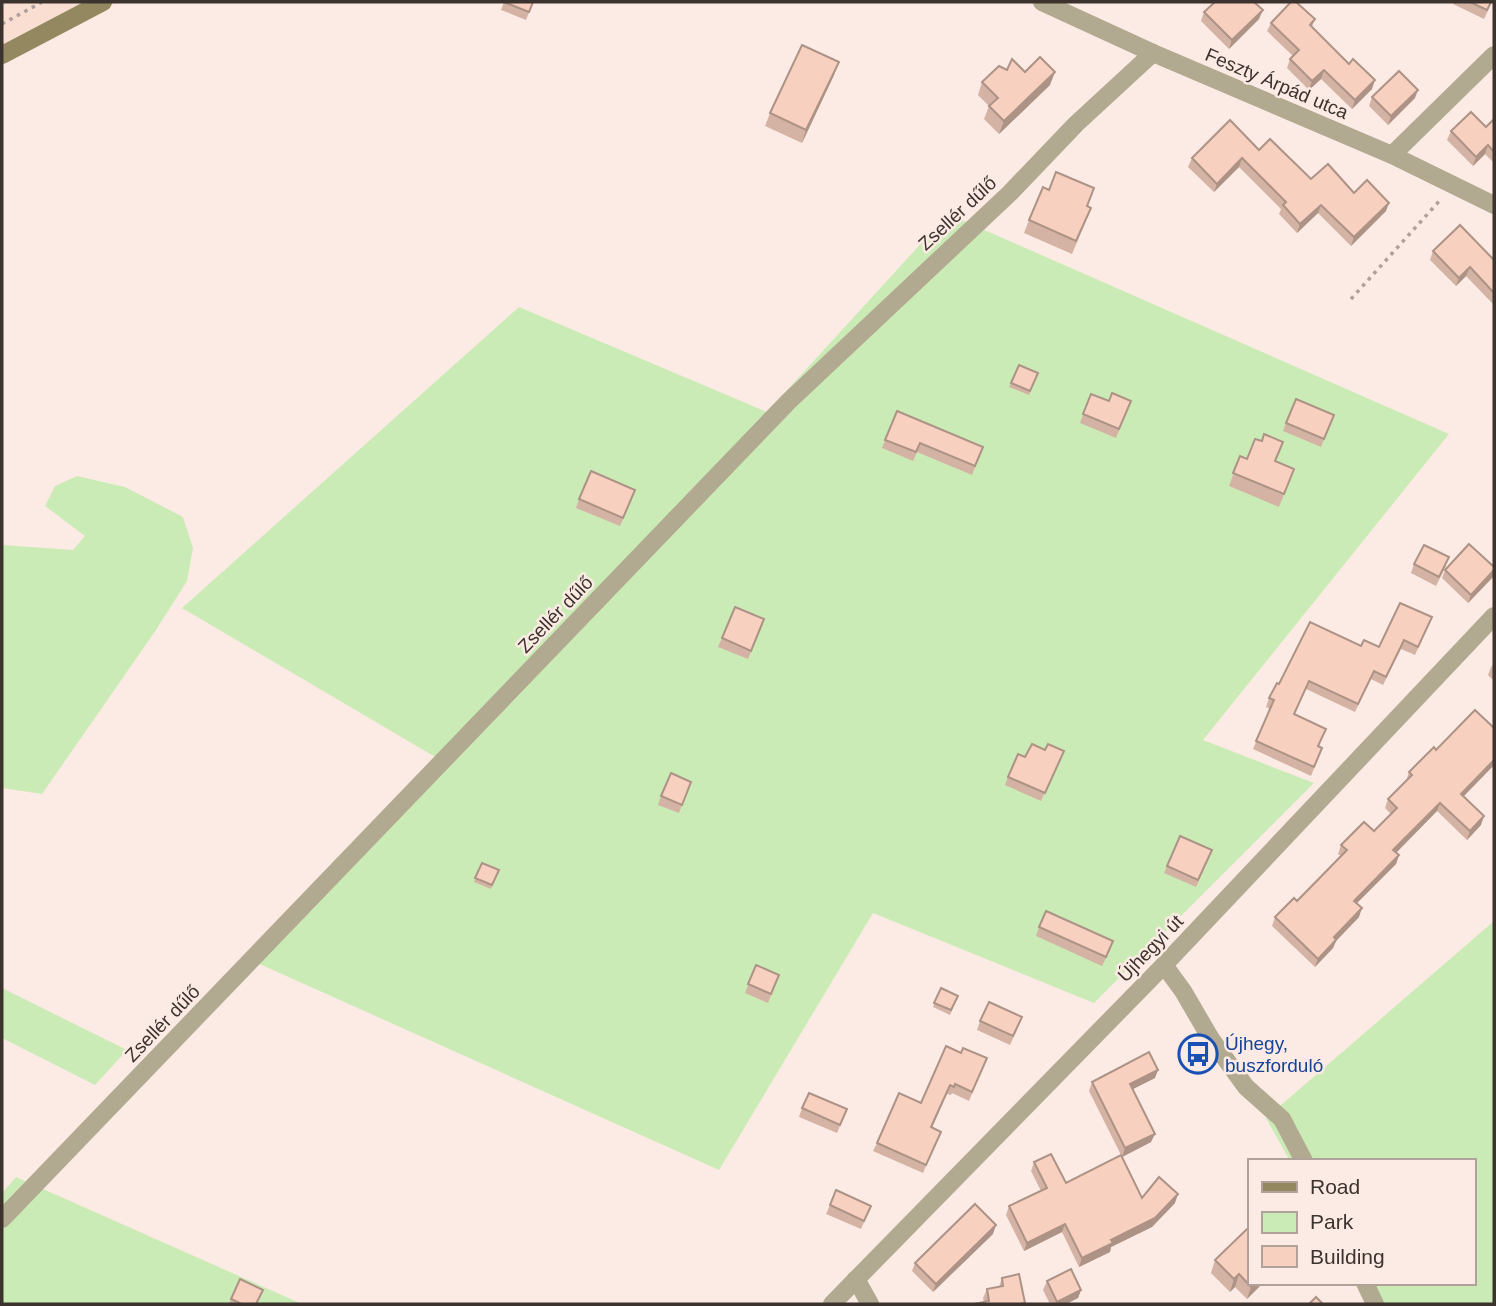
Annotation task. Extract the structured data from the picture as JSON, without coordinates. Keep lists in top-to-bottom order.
{
  "streets": {
    "street": ["Feszty Árpád utca", "Zsellér dűlő", "Újhegyi út"]
  },
  "crossings": [
    ["Feszty Árpád utca", "Zsellér dűlő"]
  ],
  "places": {
    "bus stop": ["Újhegy, buszforduló"]
  },
  "legend": ["Road", "Park", "Building"]
}
